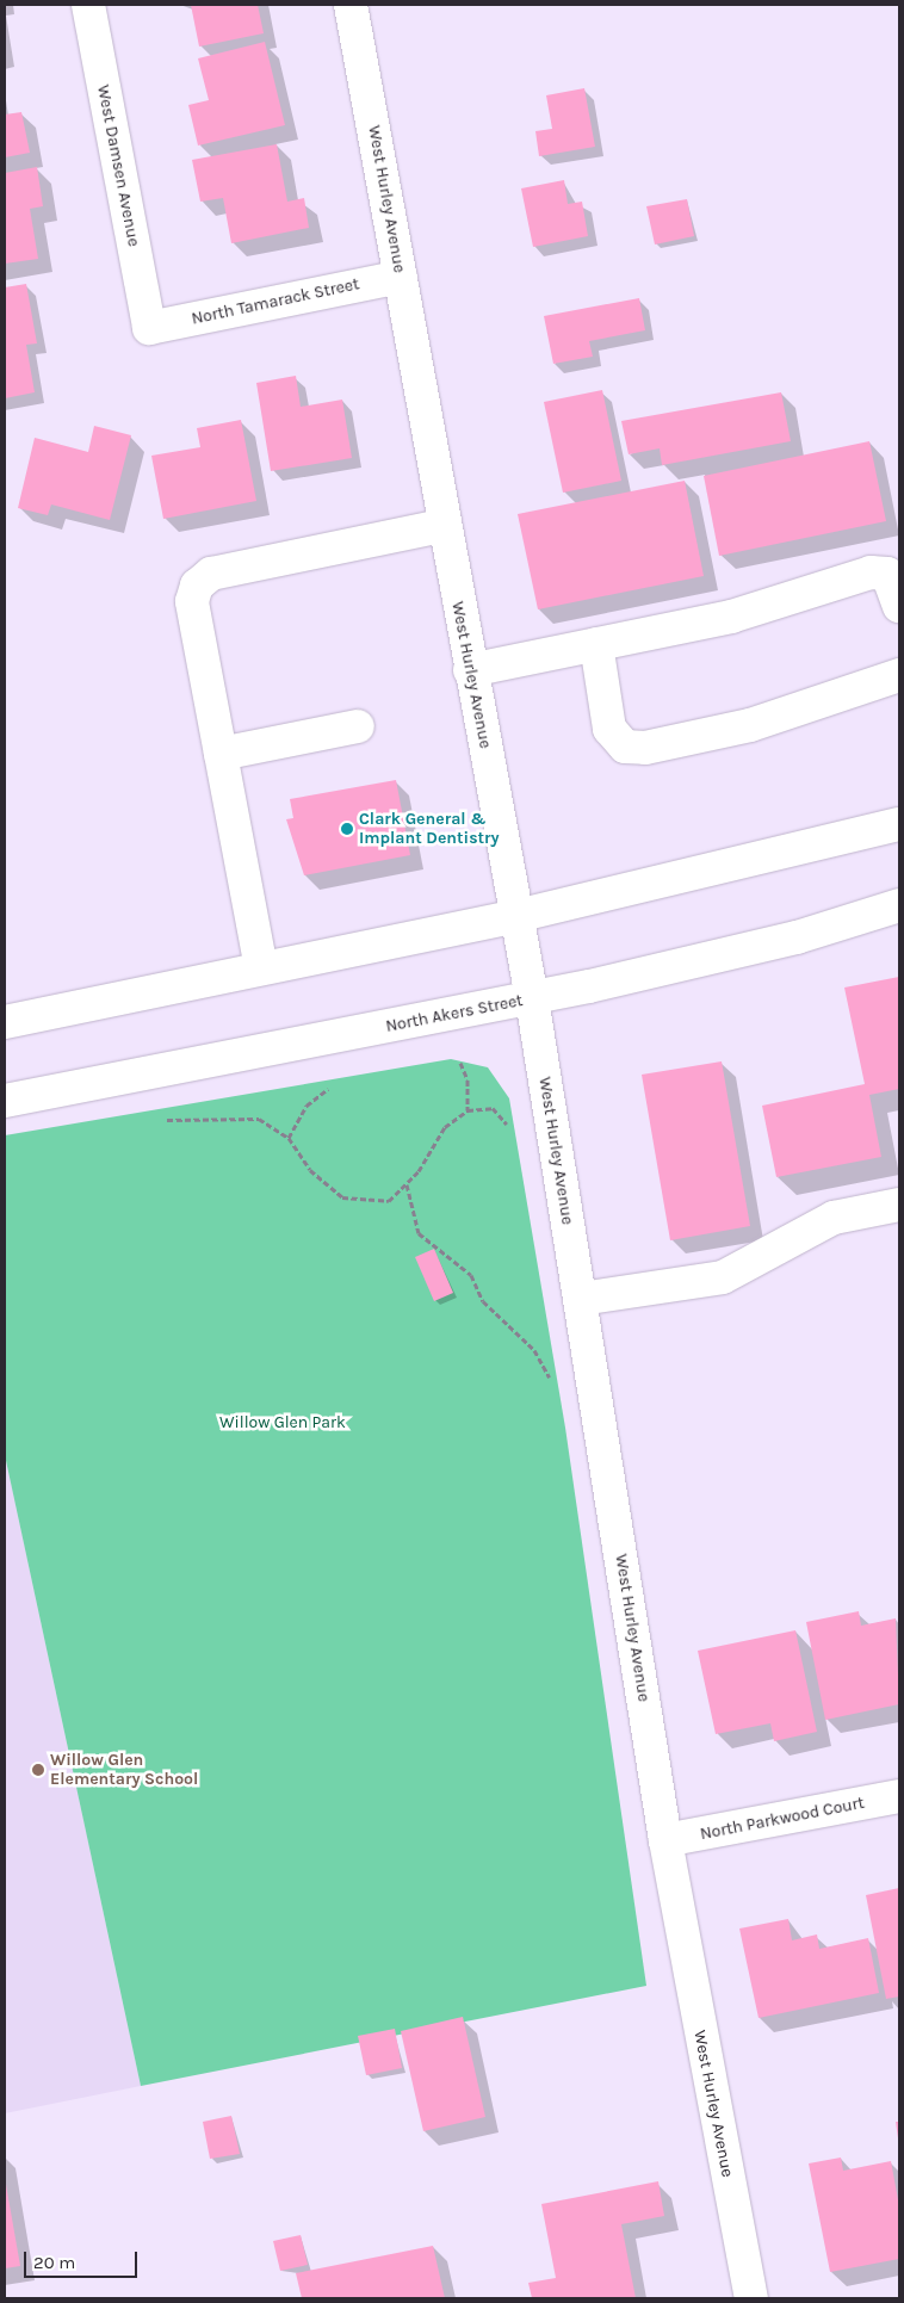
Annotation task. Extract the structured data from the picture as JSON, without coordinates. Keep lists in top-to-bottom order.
{
  "streets": {
    "street": [
      "West Damsen Avenue",
      "West Hurley Avenue",
      "North Tamarack Street",
      "North Akers Street",
      "North Parkwood Court"
    ]
  },
  "crossings": [
    ["West Damsen Avenue", "North Tamarack Street"],
    ["West Hurley Avenue", "North Tamarack Street"],
    ["West Hurley Avenue", "North Akers Street"],
    ["West Hurley Avenue", "North Parkwood Court"]
  ],
  "parks": ["Willow Glen Park"],
  "places": ["Clark General & Implant Dentistry", "Willow Glen Elementary School"],
  "scale_bar": "20 m"
}
